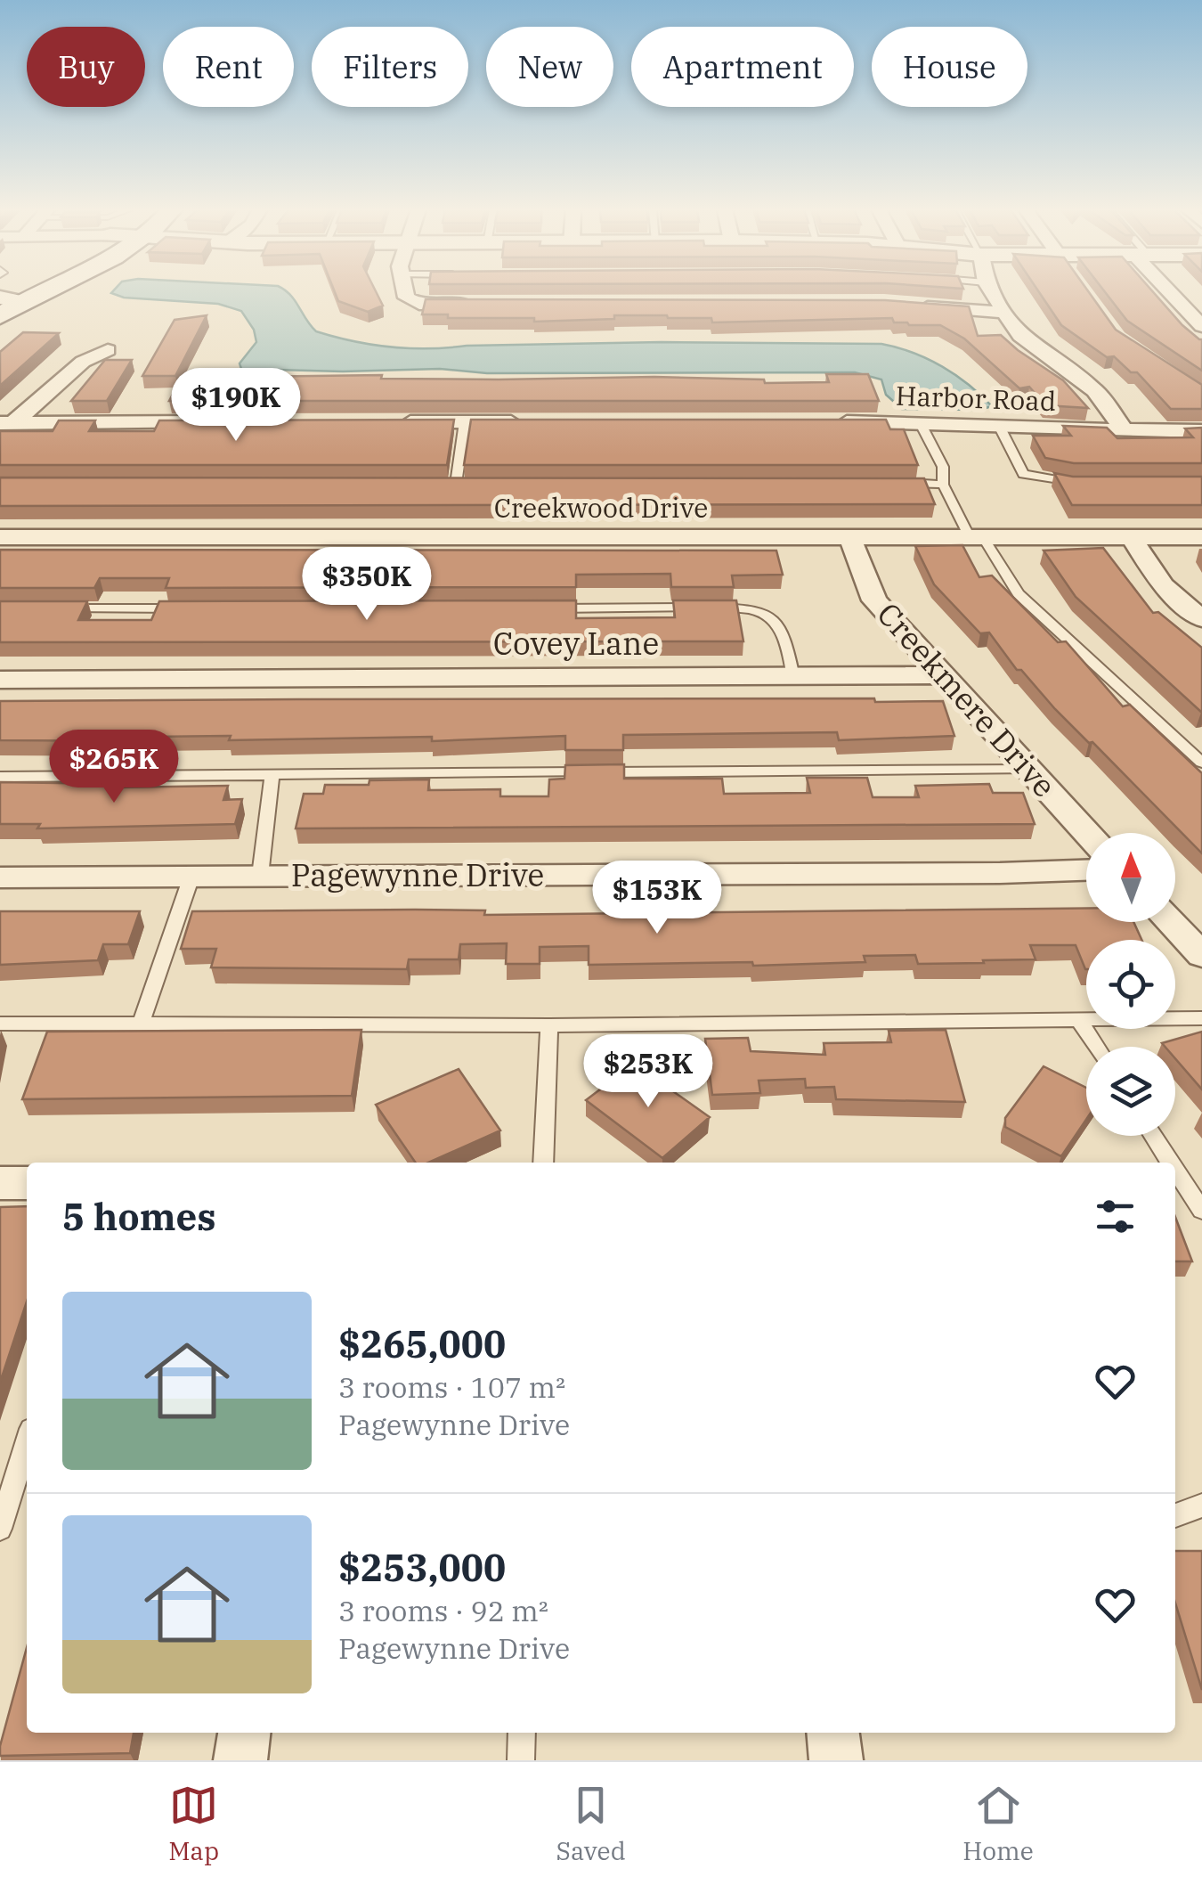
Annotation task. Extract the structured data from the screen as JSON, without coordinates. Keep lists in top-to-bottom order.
{
  "streets": {
    "street": [
      "Harbor Road",
      "Creekwood Drive",
      "Covey Lane",
      "Creekmere Drive",
      "Pagewynne Drive"
    ]
  },
  "crossings": [
    ["Creekwood Drive", "Creekmere Drive"],
    ["Covey Lane", "Creekmere Drive"]
  ],
  "north": "top",
  "page": {
    "chip": [
      "Buy",
      "Rent",
      "Filters",
      "New",
      "Apartment",
      "House"
    ],
    "price": [
      "$190K",
      "$350K",
      "$265K",
      "$153K",
      "$253K"
    ],
    "heading": "5 homes",
    "list": [
      {
        "name": "$265,000",
        "note": "3 rooms · 107 m² · Pagewynne Drive"
      },
      {
        "name": "$253,000",
        "note": "3 rooms · 92 m² · Pagewynne Drive"
      }
    ],
    "tabs": ["Map", "Saved", "Home"]
  }
}
